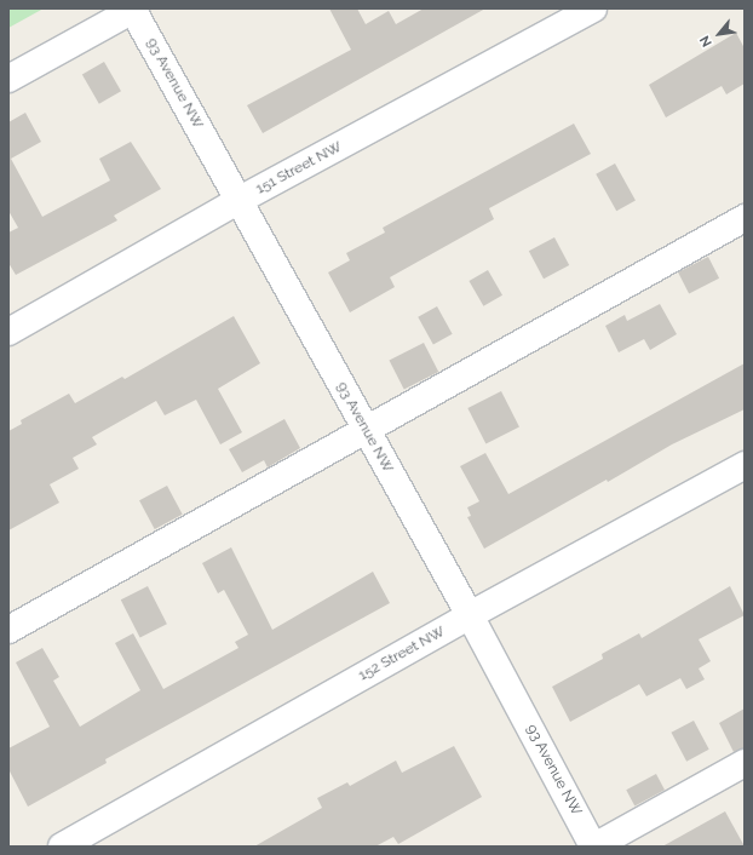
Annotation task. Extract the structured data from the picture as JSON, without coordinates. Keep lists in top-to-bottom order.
{
  "streets": {
    "street": ["93 Avenue NW", "151 Street NW", "152 Street NW"]
  },
  "crossings": [
    ["93 Avenue NW", "151 Street NW"],
    ["93 Avenue NW", "152 Street NW"]
  ],
  "north": "bottom left"
}
